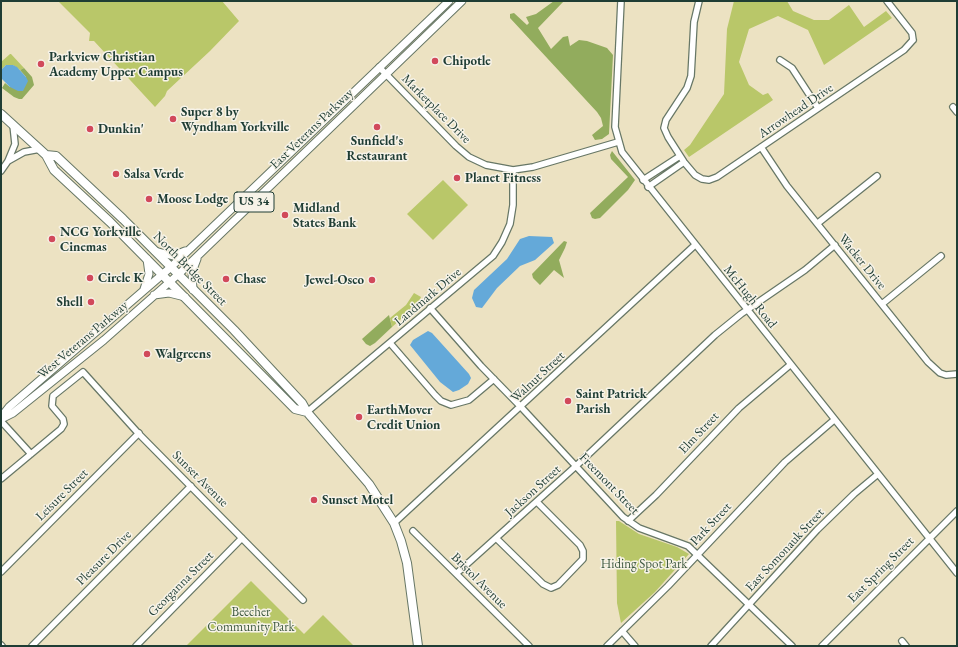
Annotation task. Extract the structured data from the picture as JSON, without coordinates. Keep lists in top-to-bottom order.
{
  "streets": {
    "highway": ["North Bridge Street"],
    "main road": ["East Veterans Parkway", "US 34", "West Veterans Parkway"],
    "street": [
      "Marketplace Drive",
      "Arrowhead Drive",
      "Wacker Drive",
      "Landmark Drive",
      "McHugh Road",
      "Walnut Street",
      "Elm Street",
      "Sunset Avenue",
      "Freemont Street",
      "Jackson Street",
      "Leisure Street",
      "Park Street",
      "East Somonauk Street",
      "Pleasure Drive",
      "East Spring Street",
      "Bristol Avenue",
      "Georganna Street"
    ]
  },
  "crossings": [
    ["Marketplace Drive", "East Veterans Parkway"],
    ["Marketplace Drive", "Landmark Drive"],
    ["Marketplace Drive", "McHugh Road"],
    ["Arrowhead Drive", "Wacker Drive"],
    ["East Veterans Parkway", "North Bridge Street"],
    ["East Veterans Parkway", "West Veterans Parkway"],
    ["Wacker Drive", "Jackson Street"],
    ["North Bridge Street", "Landmark Drive"],
    ["North Bridge Street", "West Veterans Parkway"],
    ["North Bridge Street", "Walnut Street"],
    ["Landmark Drive", "Freemont Street"],
    ["McHugh Road", "Walnut Street"],
    ["McHugh Road", "Elm Street"],
    ["McHugh Road", "Jackson Street"],
    ["McHugh Road", "Park Street"],
    ["McHugh Road", "East Somonauk Street"],
    ["McHugh Road", "East Spring Street"],
    ["Walnut Street", "Freemont Street"],
    ["Elm Street", "Freemont Street"],
    ["Sunset Avenue", "Leisure Street"],
    ["Sunset Avenue", "Pleasure Drive"],
    ["Sunset Avenue", "Georganna Street"],
    ["Freemont Street", "Jackson Street"],
    ["Freemont Street", "Park Street"],
    ["Freemont Street", "East Somonauk Street"],
    ["Jackson Street", "Bristol Avenue"]
  ],
  "parks": ["Hiding Spot Park", "Beecher Community Park"],
  "places": [
    "Chipotle",
    "Parkview Christian Academy Upper Campus",
    "Super 8 by Wyndham Yorkville",
    "Sunfield's Restaurant",
    "Dunkin'",
    "Salsa Verde",
    "Planet Fitness",
    "Moose Lodge",
    "Midland States Bank",
    "NCG Yorkville Cinemas",
    "Circle K",
    "Chase",
    "Jewel-Osco",
    "Shell",
    "Walgreens",
    "Saint Patrick Parish",
    "EarthMover Credit Union",
    "Sunset Motel"
  ]
}
